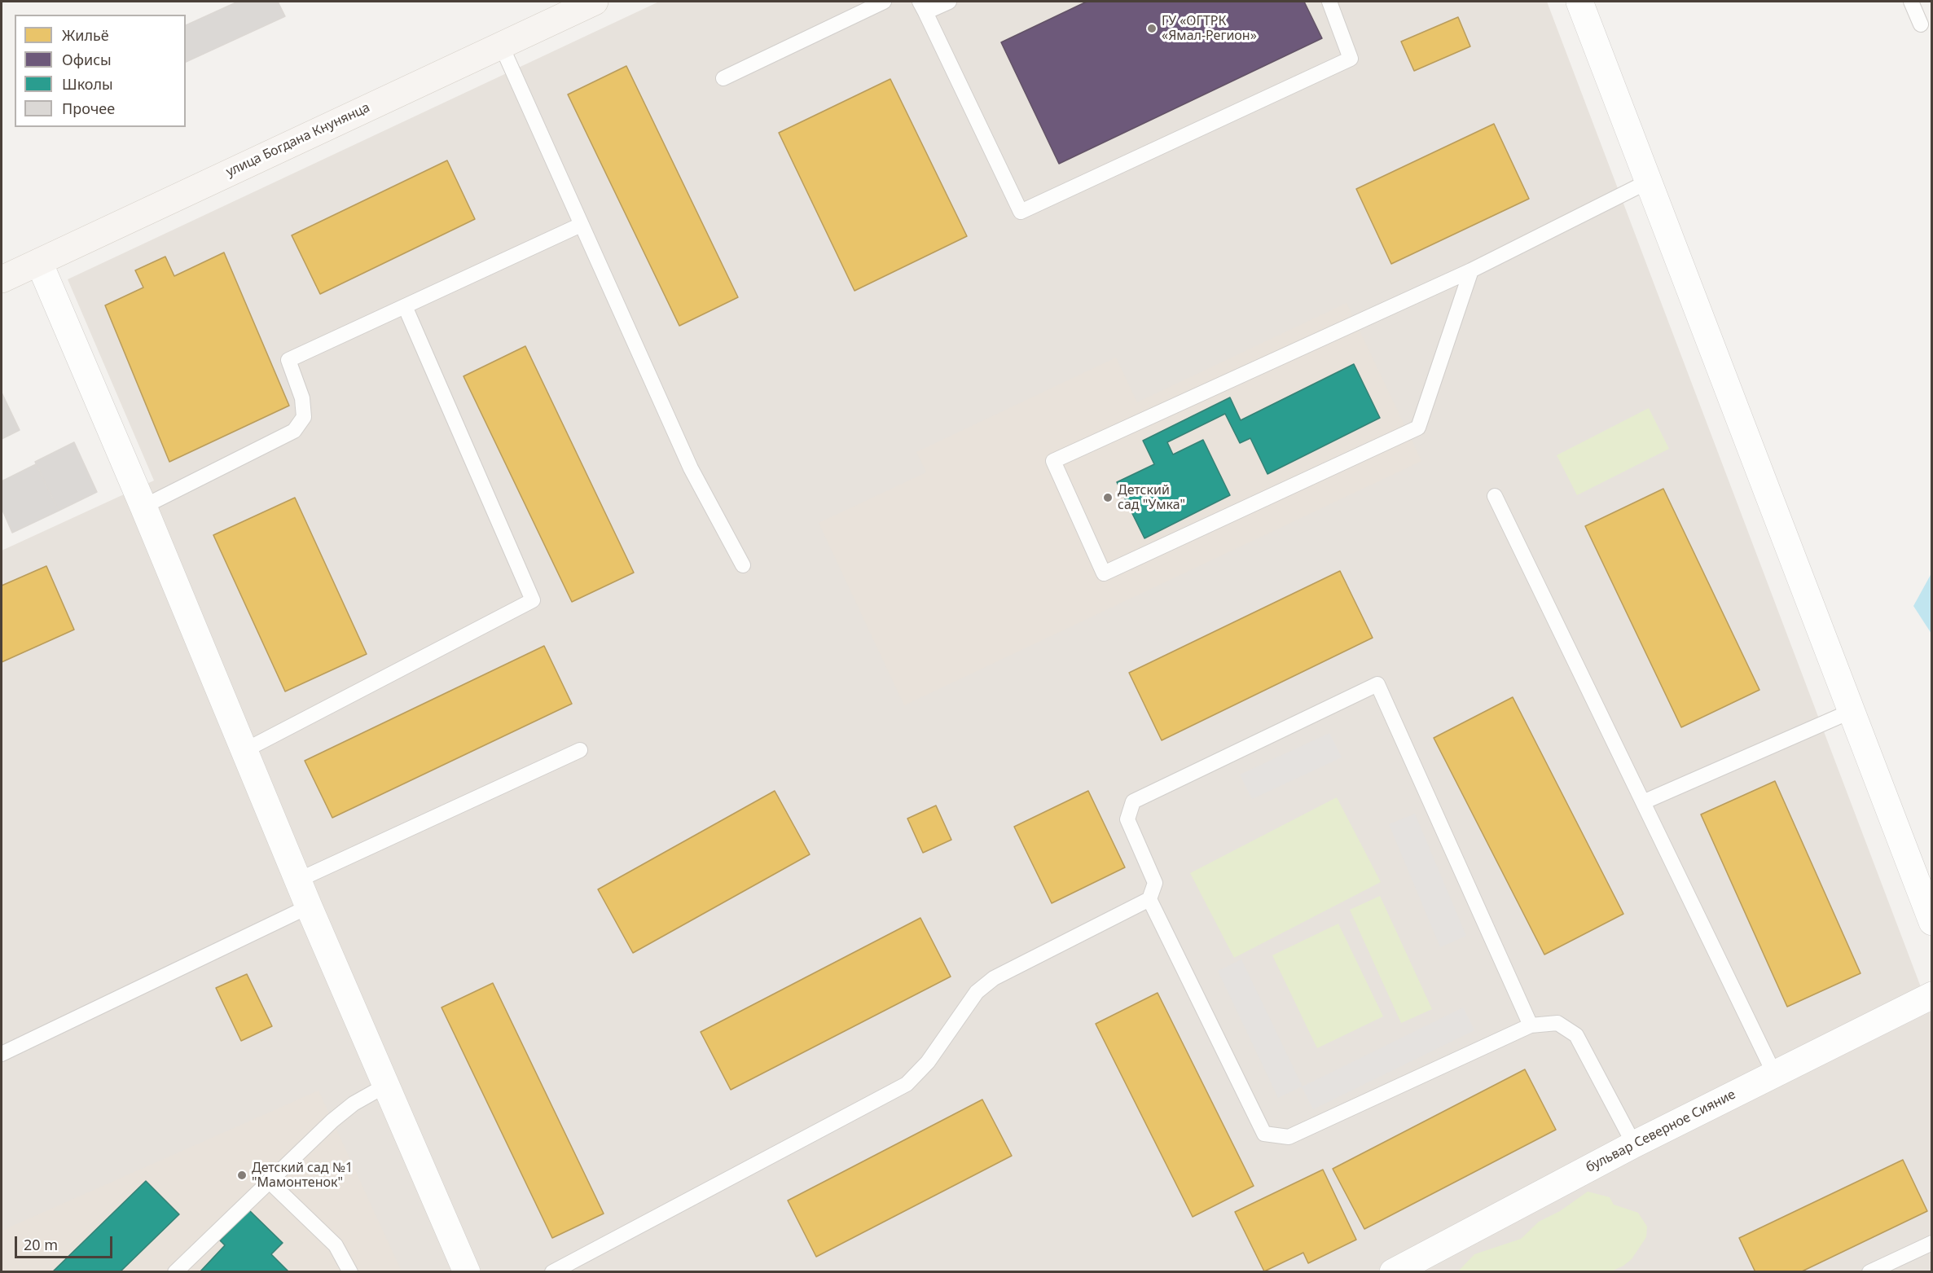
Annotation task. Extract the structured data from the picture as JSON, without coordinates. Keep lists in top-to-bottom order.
{
  "streets": {
    "main road": ["улица Богдана Кнунянца"],
    "street": ["бульвар Северное Сияние"]
  },
  "places": ["ГУ «ОГТРК «Ямал-Регион»", "Детский сад \"Умка\"", "Детский сад №1 \"Мамонтенок\""],
  "legend": [
    "Жильё",
    "Офисы",
    "Школы",
    "Прочее"
  ],
  "scale_bar": "20 m"
}
